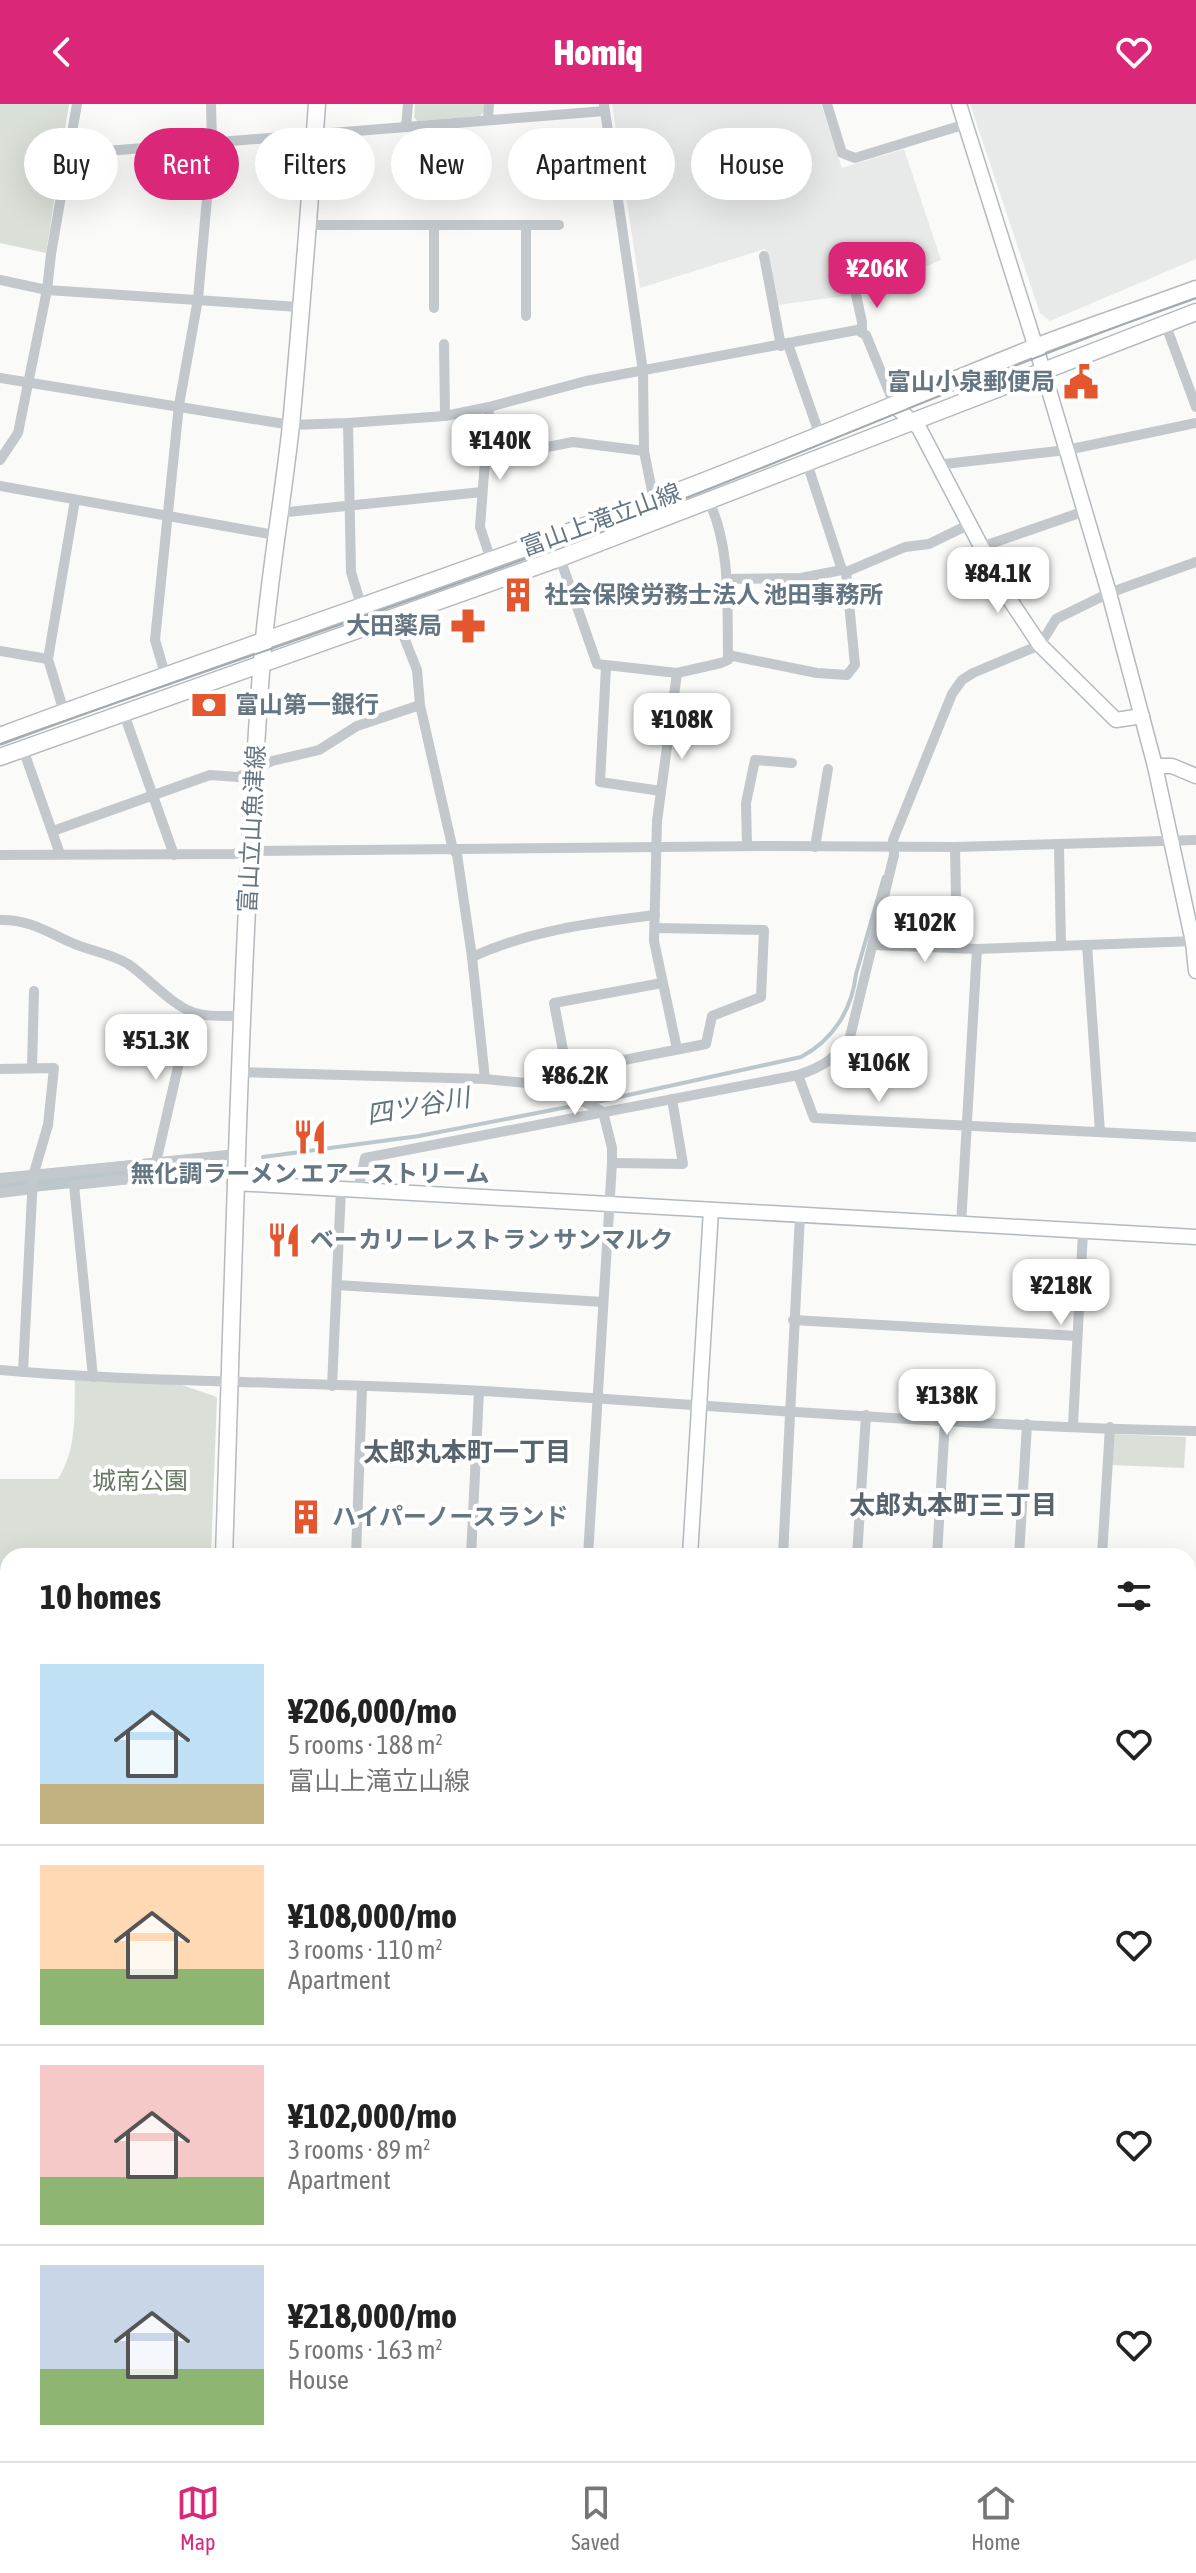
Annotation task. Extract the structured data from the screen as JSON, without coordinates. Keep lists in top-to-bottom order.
{
  "streets": {
    "main road": ["富山上滝立山線", "富山立山魚津線"]
  },
  "crossings": [
    ["富山上滝立山線", "富山立山魚津線"]
  ],
  "districts": ["太郎丸本町一丁目", "太郎丸本町三丁目"],
  "water": ["四ツ谷川"],
  "parks": ["城南公園"],
  "places": {
    "public building": ["富山小泉郵便局"],
    "building": ["社会保険労務士法人 池田事務所", "ハイパーノースランド"],
    "pharmacy": ["大田薬局"],
    "bank": ["富山第一銀行"],
    "restaurant": ["無化調ラーメン エアーストリーム", "ベーカリーレストラン サンマルク"]
  },
  "page": {
    "header": "Homiq",
    "chip": [
      "Buy",
      "Rent",
      "Filters",
      "New",
      "Apartment",
      "House"
    ],
    "price": [
      "¥206K",
      "¥140K",
      "¥84.1K",
      "¥108K",
      "¥102K",
      "¥51.3K",
      "¥106K",
      "¥86.2K",
      "¥218K",
      "¥138K"
    ],
    "heading": "10 homes",
    "list": [
      {
        "name": "¥206,000/mo",
        "note": "5 rooms · 188 m² · 富山上滝立山線"
      },
      {
        "name": "¥108,000/mo",
        "note": "3 rooms · 110 m² · Apartment"
      },
      {
        "name": "¥102,000/mo",
        "note": "3 rooms · 89 m² · Apartment"
      },
      {
        "name": "¥218,000/mo",
        "note": "5 rooms · 163 m² · House"
      }
    ],
    "tabs": ["Map", "Saved", "Home"]
  }
}
